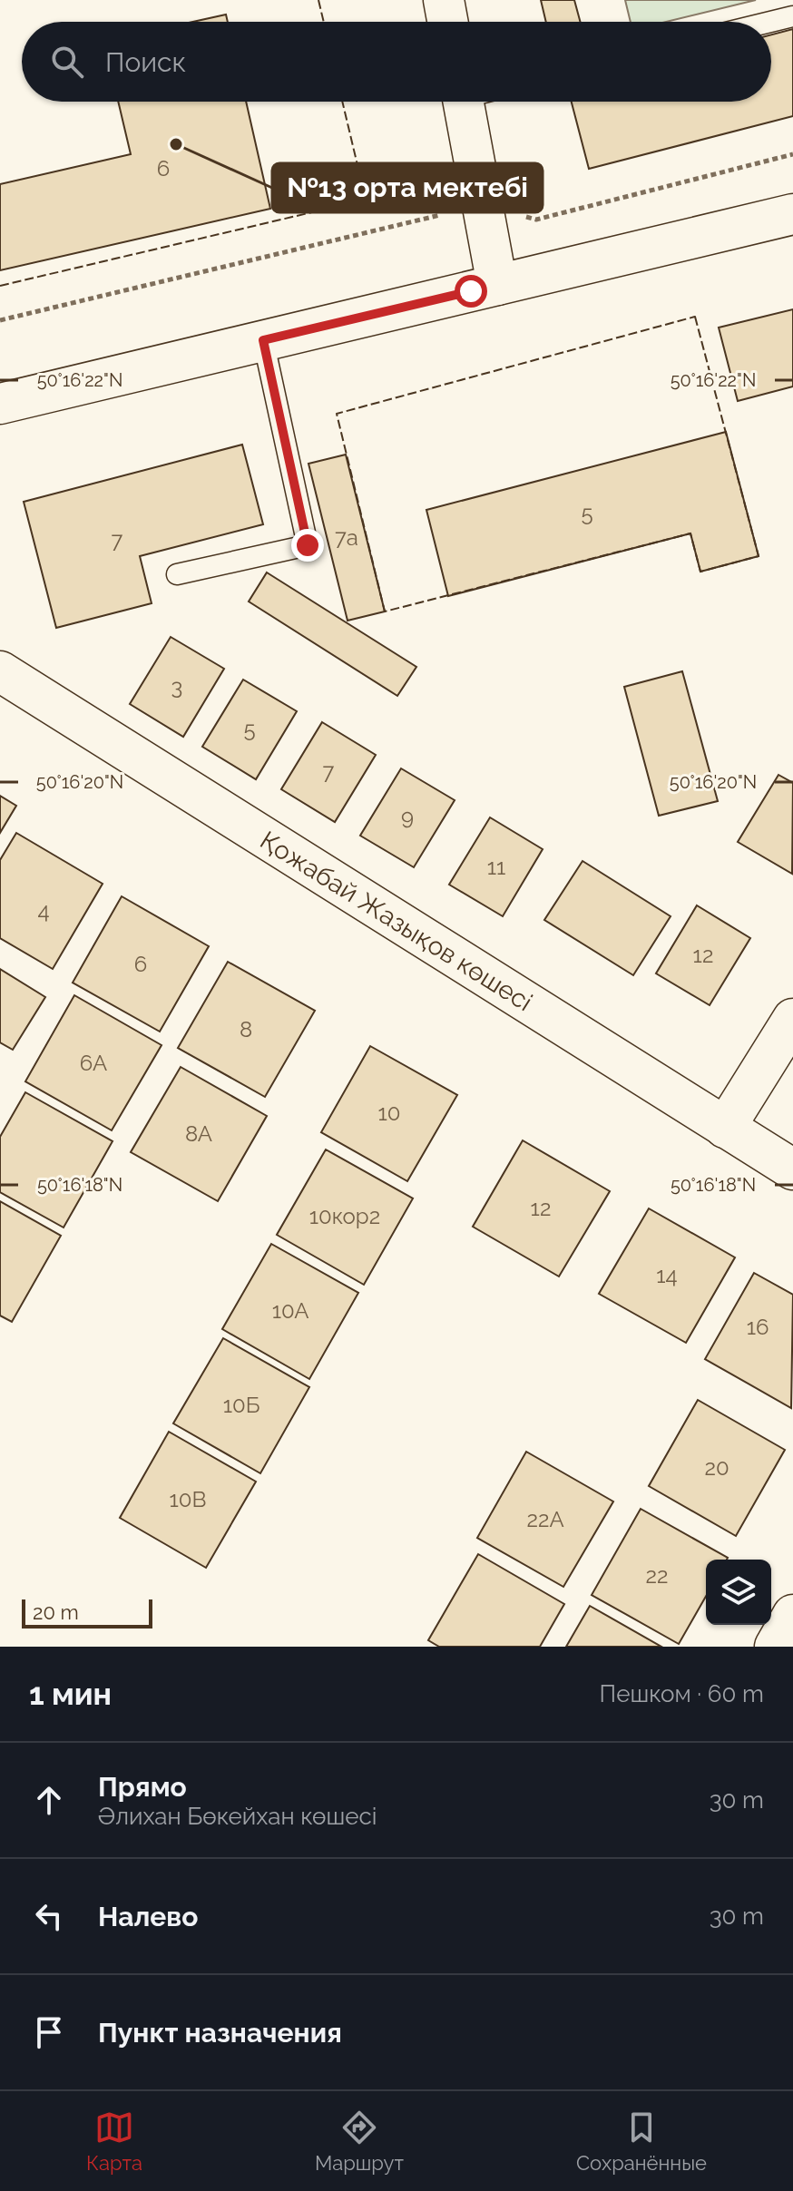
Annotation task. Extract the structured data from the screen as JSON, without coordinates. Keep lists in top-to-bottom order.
{
  "streets": {
    "street": ["Қожабай Жазықов көшесі"]
  },
  "places": ["№13 орта мектебі"],
  "house_numbers": [
    "6",
    "5",
    "7а",
    "7",
    "3",
    "5",
    "7",
    "9",
    "11",
    "4",
    "12",
    "6",
    "8",
    "6А",
    "10",
    "8А",
    "12",
    "10кор2",
    "14",
    "10А",
    "16",
    "10Б",
    "20",
    "10В",
    "22А",
    "22"
  ],
  "scale_bar": "20 m",
  "page": {
    "search": "Поиск",
    "scale": "20 m",
    "heading": ["1 мин", "Пешком · 60 m"],
    "list": [
      ["Прямо", "Әлихан Бөкейхан көшесі", "30 m"],
      ["Налево", "30 m"],
      "Пункт назначения"
    ],
    "nav": ["Карта", "Маршрут", "Сохранённые"]
  },
  "coordinates": ["50°16'22\"N", "50°16'20\"N", "50°16'18\"N"]
}
